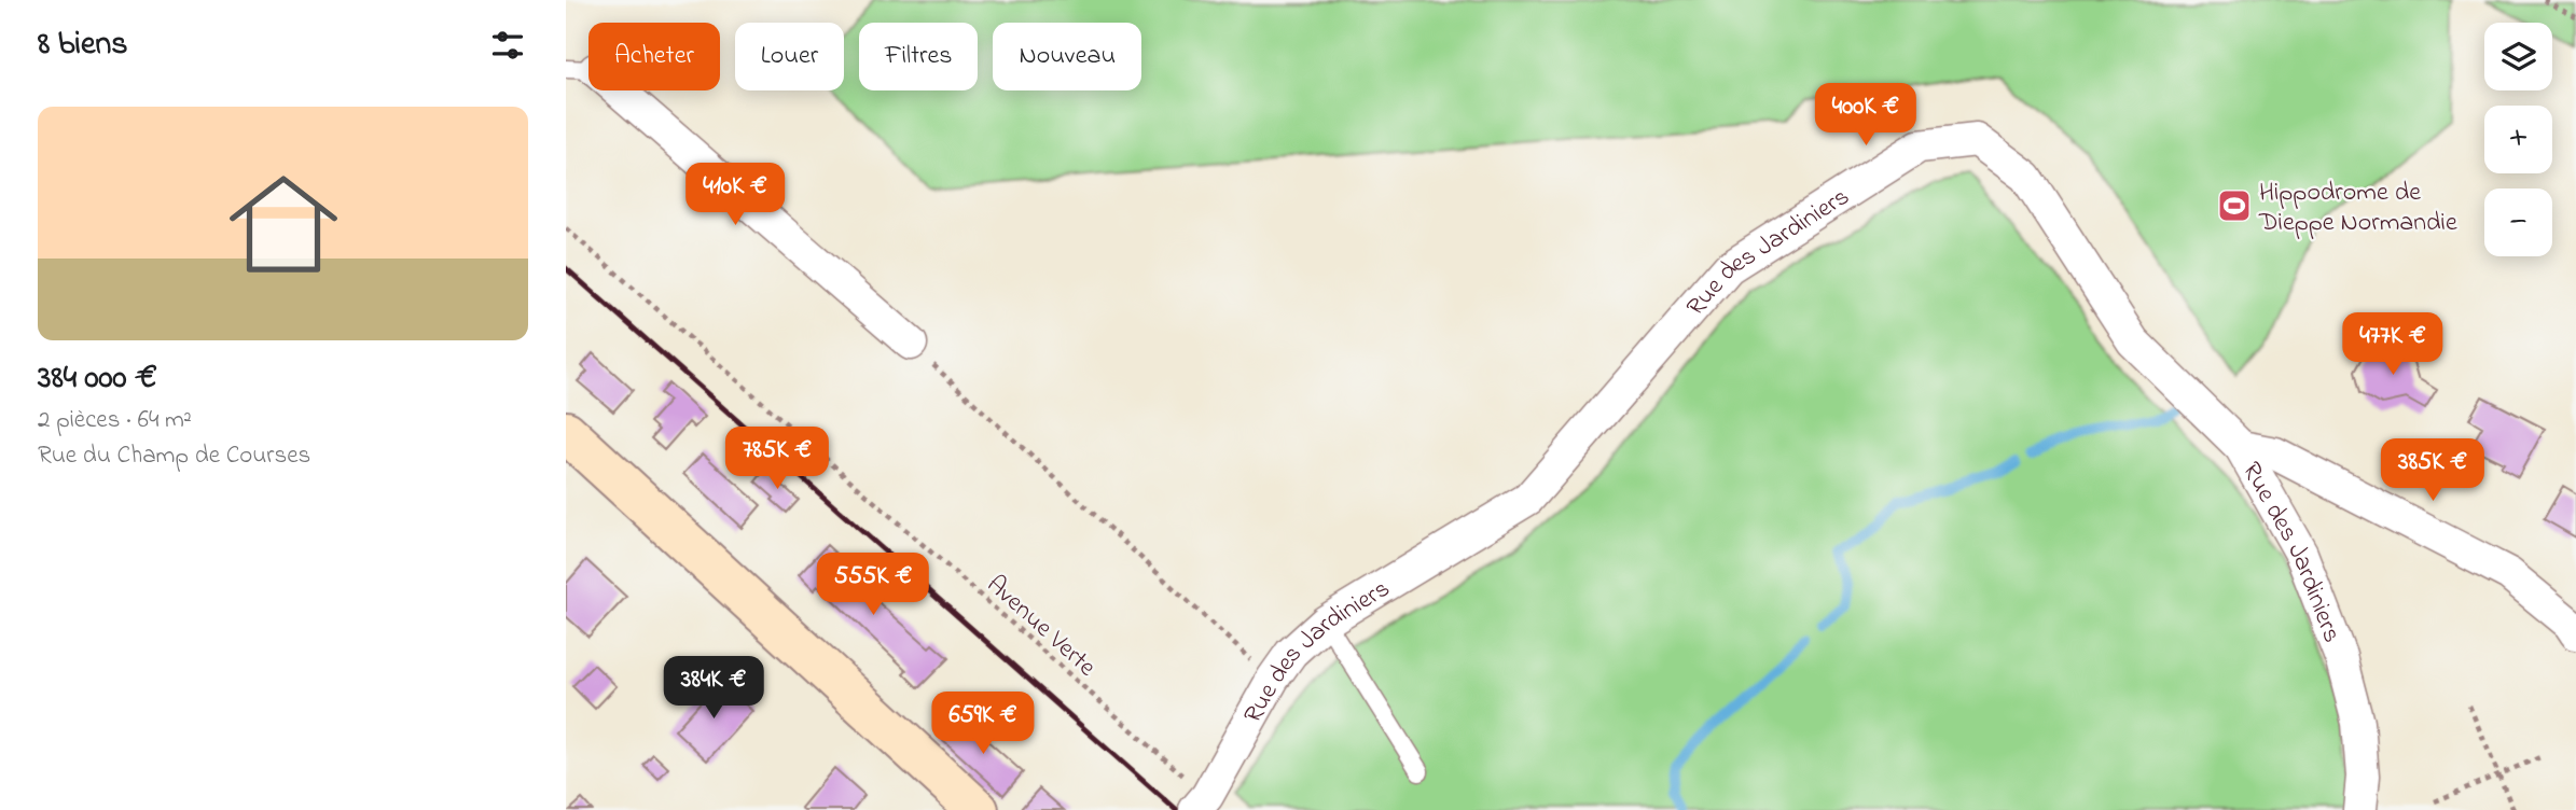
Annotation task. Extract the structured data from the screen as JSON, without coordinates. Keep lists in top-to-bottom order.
{
  "streets": {
    "street": ["Rue des Jardiniers"],
    "path": ["Avenue Verte"]
  },
  "crossings": [
    ["Rue des Jardiniers", "Avenue Verte"]
  ],
  "places": {
    "sports": ["Hippodrome de Dieppe Normandie"]
  },
  "page": {
    "heading": "8 biens",
    "map_buttons": ["+", "−"],
    "chip": [
      "Acheter",
      "Louer",
      "Filtres",
      "Nouveau"
    ],
    "price": [
      "400K €",
      "410K €",
      "477K €",
      "785K €",
      "385K €",
      "555K €",
      "384K €",
      "659K €"
    ],
    "list": [
      {
        "name": "384 000 €",
        "note": "2 pièces · 64 m² · Rue du Champ de Courses"
      }
    ]
  }
}
